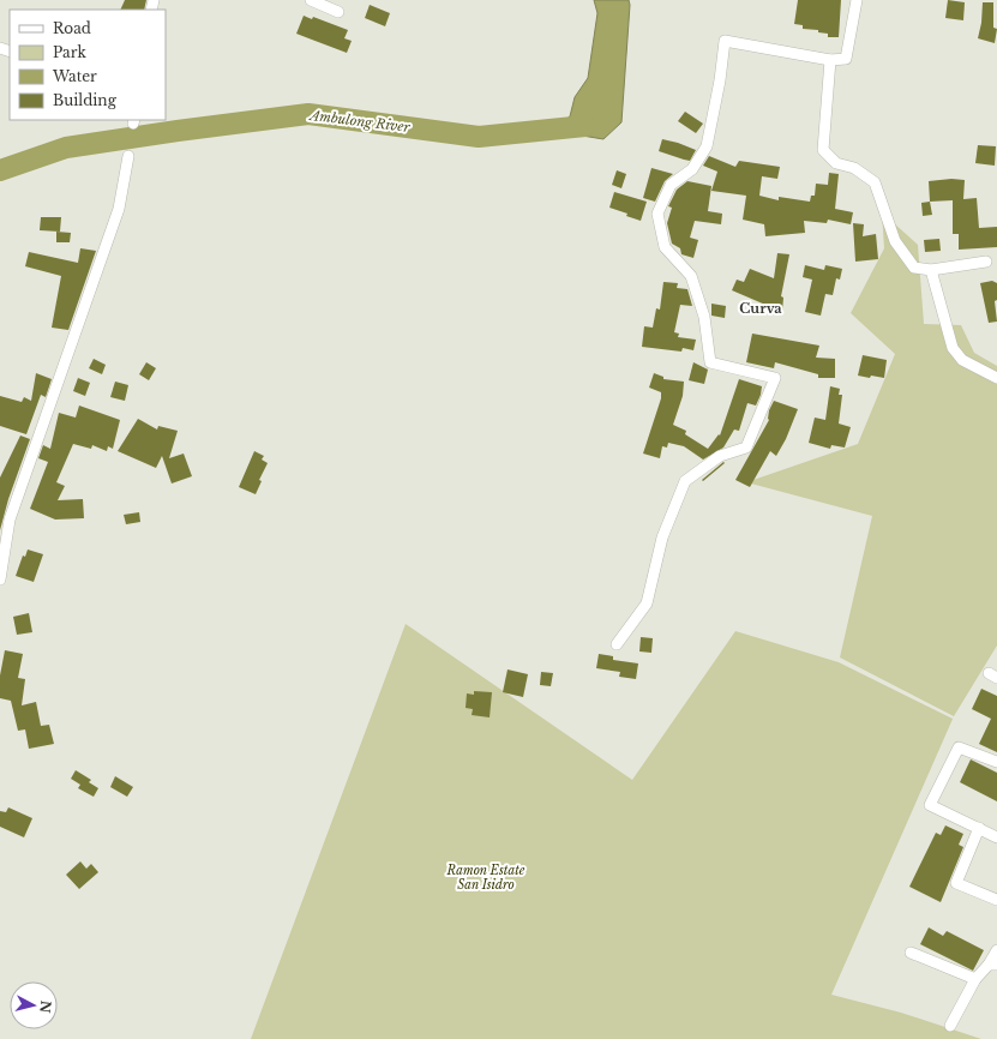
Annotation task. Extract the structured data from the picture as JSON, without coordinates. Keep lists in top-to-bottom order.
{
  "districts": ["Curva"],
  "water": ["Ambulong River"],
  "parks": ["Ramon Estate San Isidro"],
  "legend": [
    "Road",
    "Park",
    "Water",
    "Building"
  ],
  "north": "right"
}
